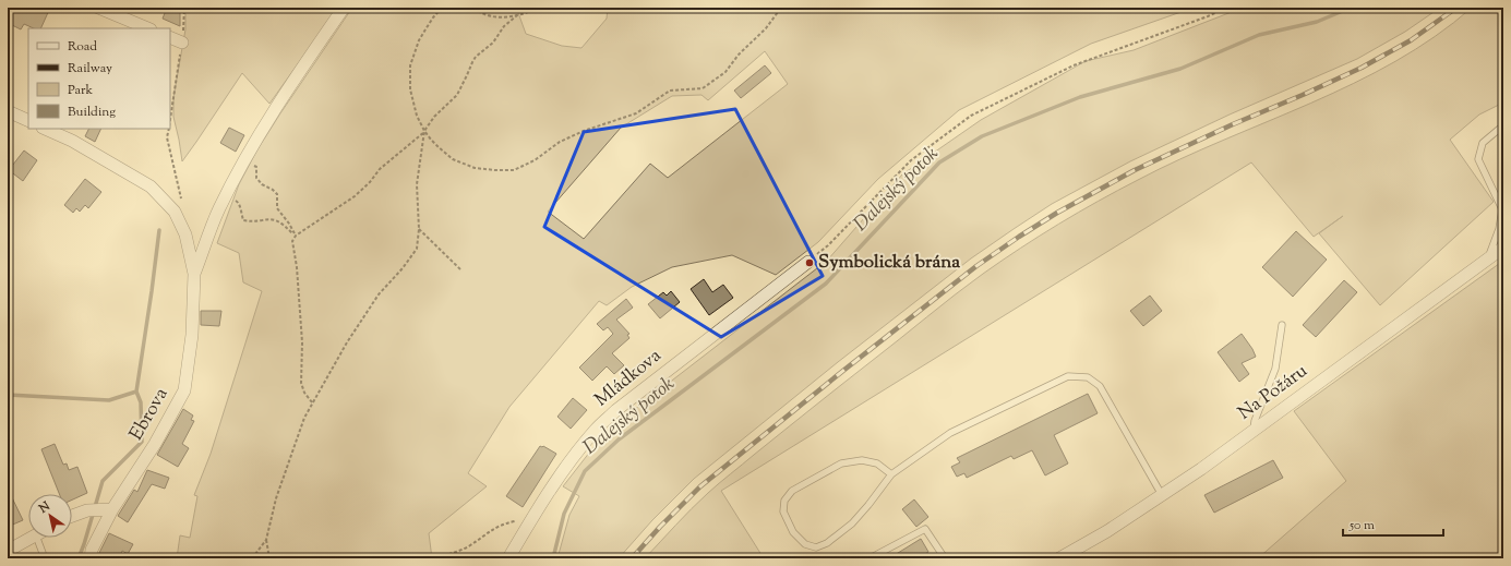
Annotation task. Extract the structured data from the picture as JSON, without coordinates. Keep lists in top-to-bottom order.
{
  "streets": {
    "street": ["Mládkova", "Na Požáru", "Ebrova"]
  },
  "water": ["Dalejský potok"],
  "places": ["Symbolická brána"],
  "legend": [
    "Road",
    "Railway",
    "Park",
    "Building"
  ],
  "scale_bar": "50 m",
  "north": "top left"
}
